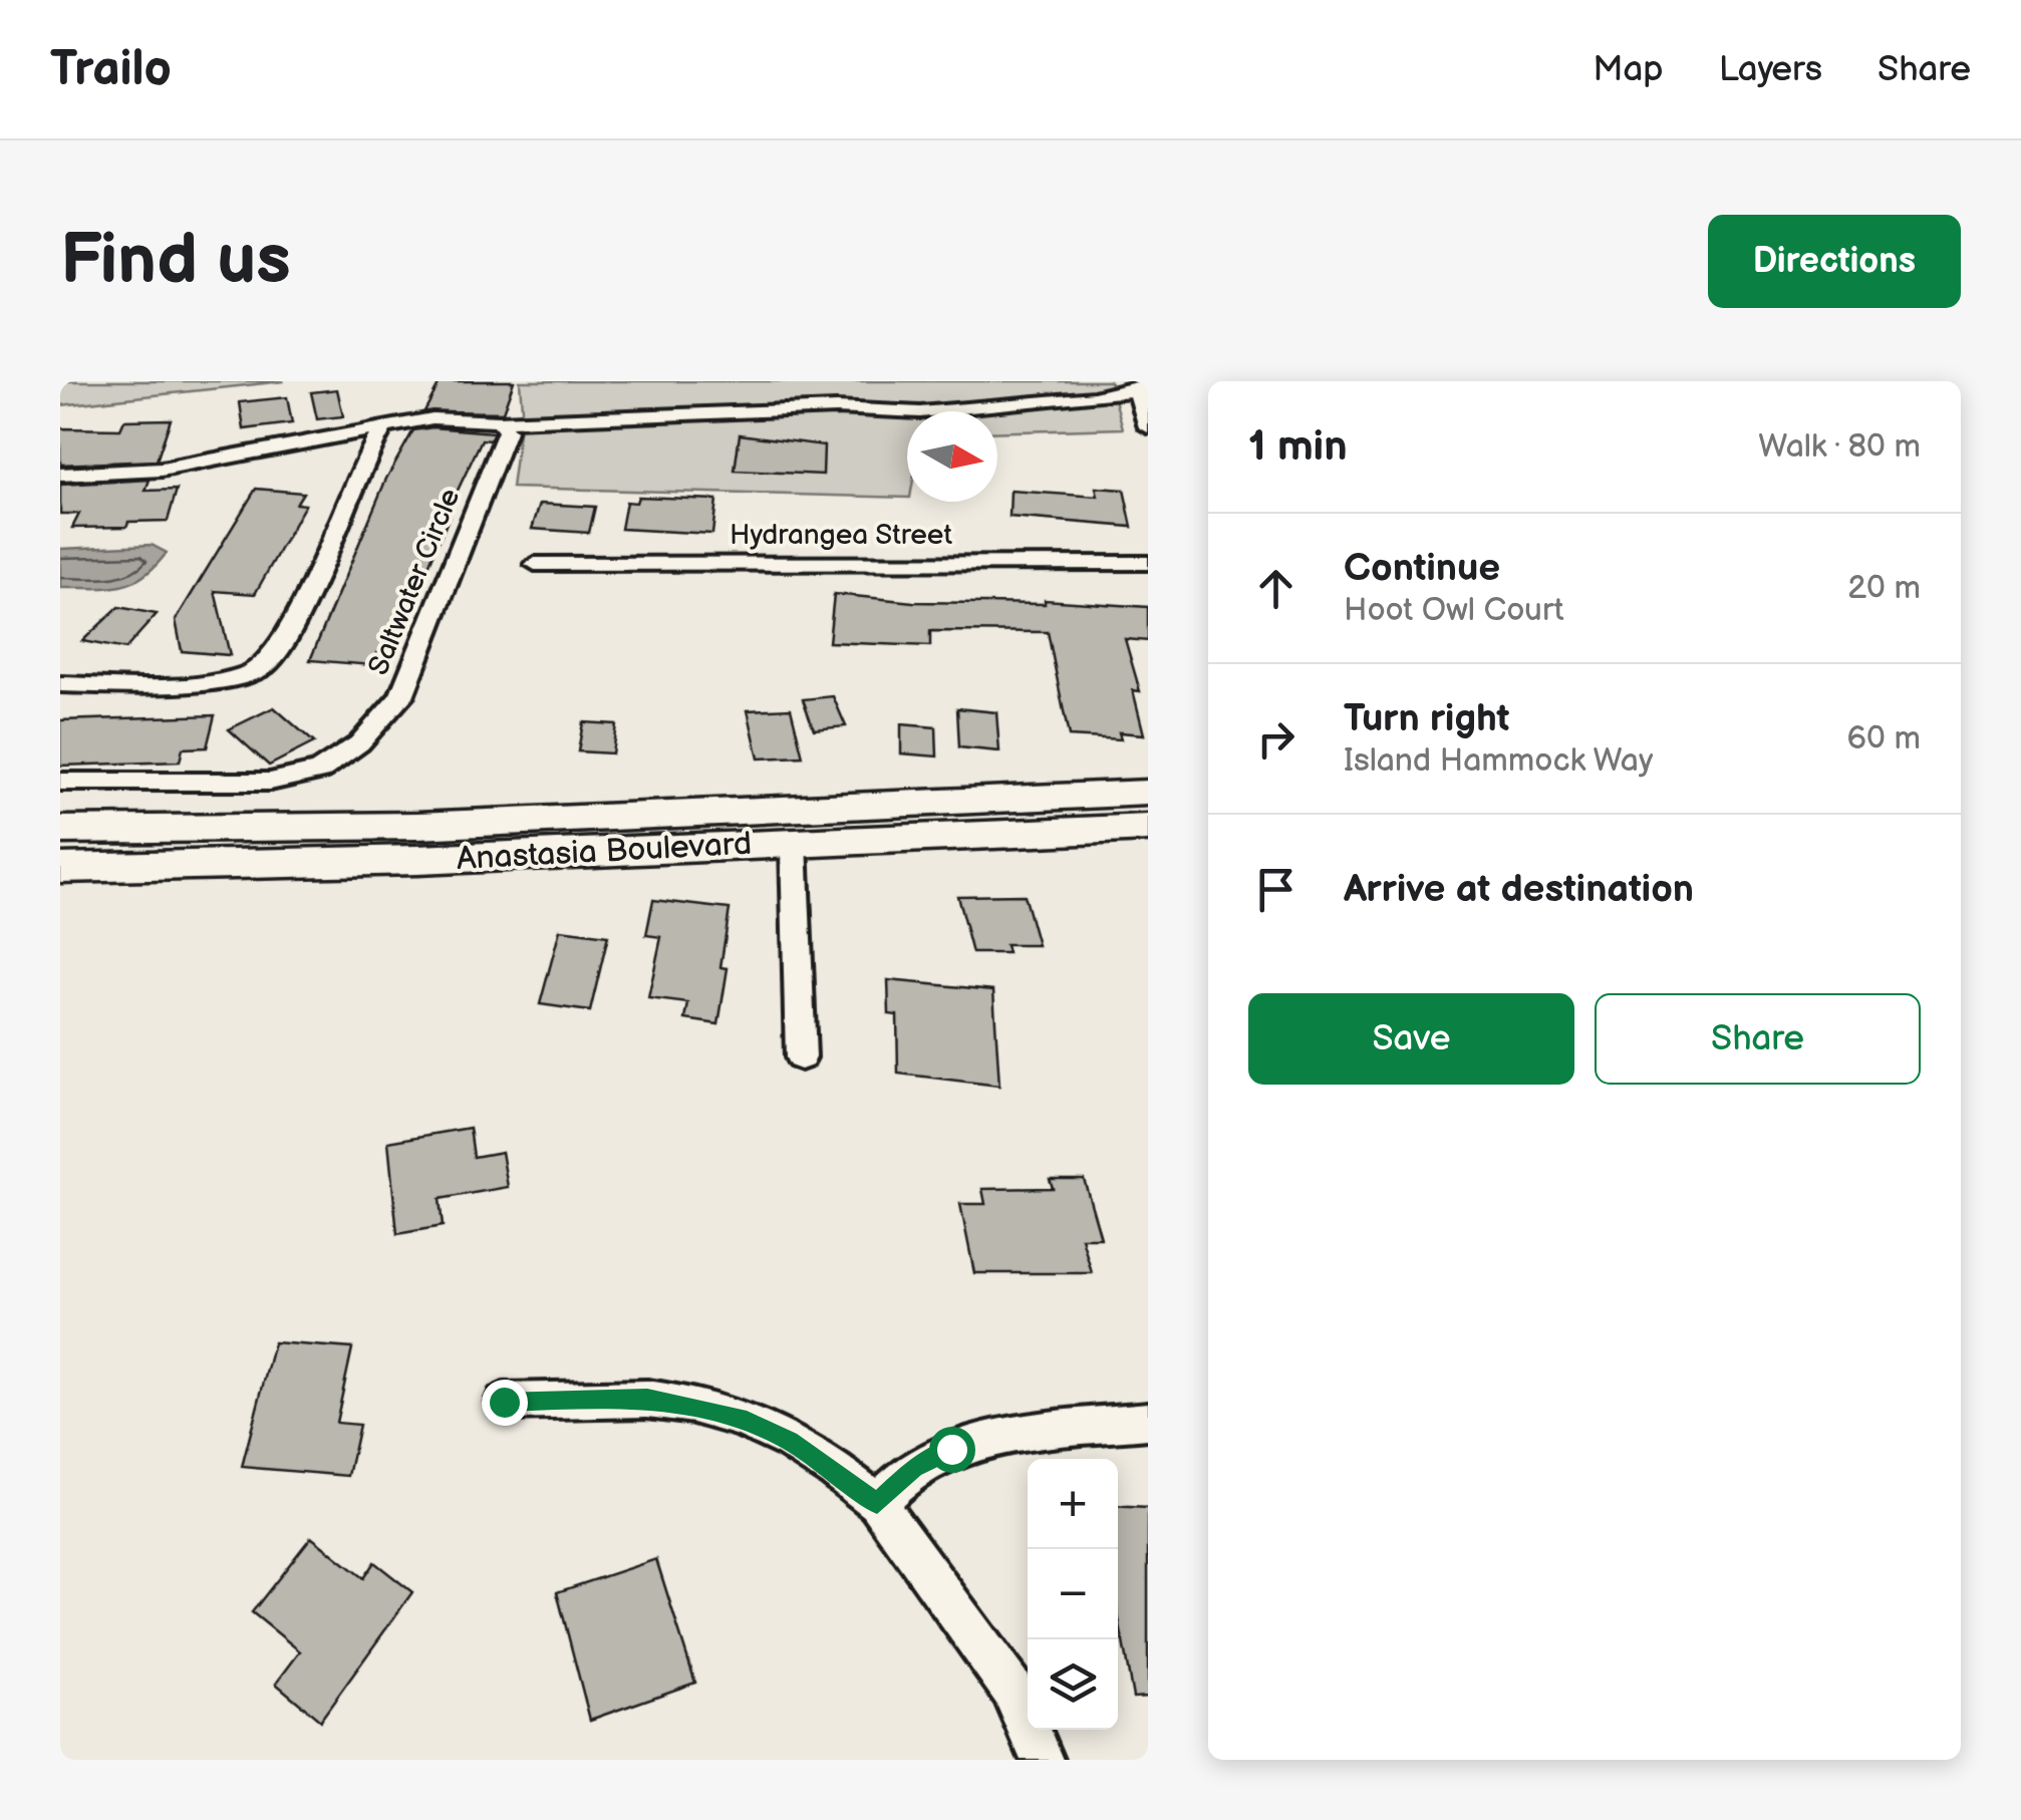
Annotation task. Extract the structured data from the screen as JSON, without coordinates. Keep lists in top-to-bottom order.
{
  "streets": {
    "main road": ["Anastasia Boulevard"],
    "street": ["Hydrangea Street", "Saltwater Circle"]
  },
  "north": "right",
  "page": {
    "header": "Trailo",
    "nav": ["Map", "Layers", "Share"],
    "buttons": [
      "Directions",
      ["Save", "Share"]
    ],
    "title": "Find us",
    "heading": ["1 min", "Walk · 80 m"],
    "list": [
      ["Continue", "Hoot Owl Court", "20 m"],
      ["Turn right", "Island Hammock Way", "60 m"],
      "Arrive at destination"
    ],
    "map_buttons": ["+", "−"]
  }
}
